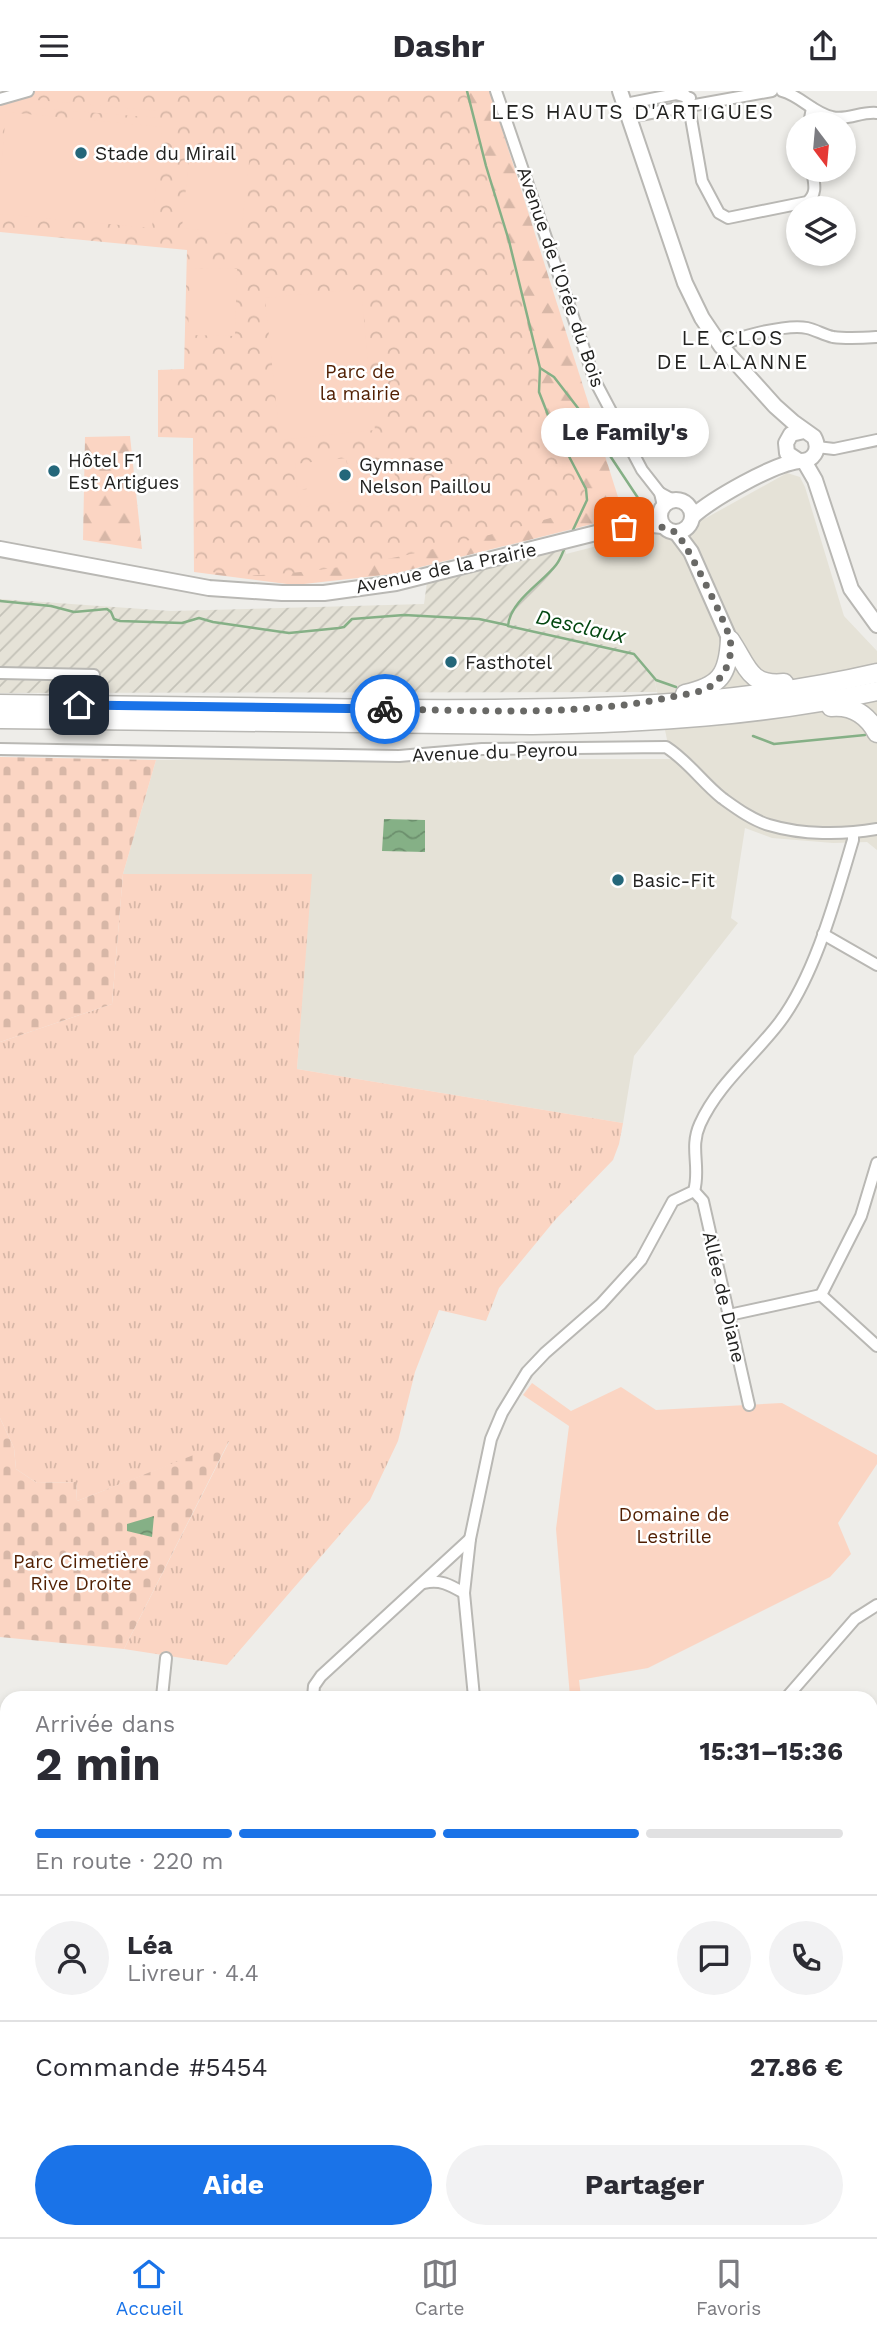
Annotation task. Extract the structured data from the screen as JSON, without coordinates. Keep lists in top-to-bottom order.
{
  "streets": {
    "street": [
      "Avenue de l'Orée du Bois",
      "Avenue de la Prairie",
      "Avenue du Peyrou",
      "Allée de Diane"
    ]
  },
  "crossings": [
    ["Avenue de l'Orée du Bois", "Avenue de la Prairie"]
  ],
  "districts": ["LES HAUTS D'ARTIGUES", "LE CLOS DE LALANNE"],
  "water": ["Desclaux"],
  "parks": ["Parc de la mairie", "Domaine de Lestrille", "Parc Cimetière Rive Droite"],
  "places": [
    "Stade du Mirail",
    "Hôtel F1 Est Artigues",
    "Gymnase Nelson Paillou",
    "Le Family's",
    "Fasthotel",
    "Basic-Fit"
  ],
  "north": "bottom",
  "page": {
    "header": "Dashr",
    "bubble": "Le Family's",
    "heading": ["2 min", "Arrivée dans", "15:31–15:36"],
    "panel": [
      "Léa",
      "Livreur · 4.4",
      "Commande #5454",
      "27.86 €"
    ],
    "bar": "En route · 220 m",
    "buttons": ["Aide", "Partager"],
    "tabs": ["Accueil", "Carte", "Favoris"]
  }
}
